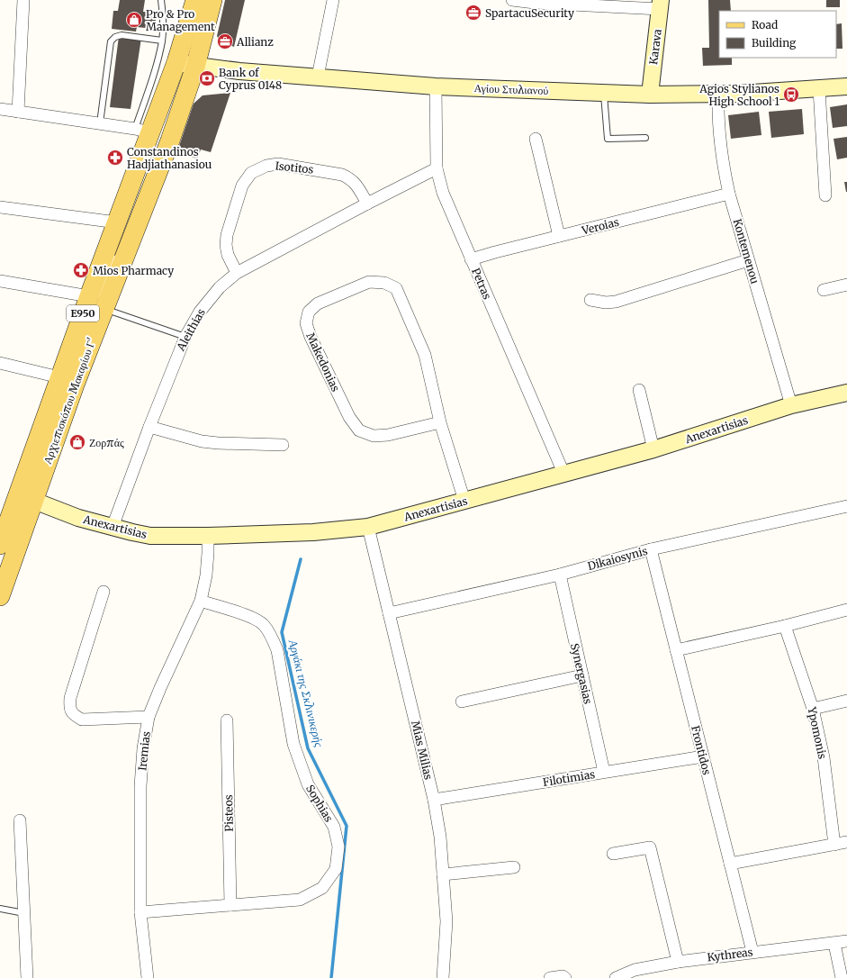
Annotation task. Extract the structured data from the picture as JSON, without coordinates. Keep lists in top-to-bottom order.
{
  "streets": {
    "main road": ["E950", "Αρχιεπισκόπου Μακαρίου Γ'"],
    "street": [
      "Karava",
      "Αγίου Στυλιανού",
      "Isotitos",
      "Veroias",
      "Kontemenou",
      "Petras",
      "Aleithias",
      "Makedonias",
      "Anexartisias",
      "Dikaiosynis",
      "Synergasias",
      "Ypomonis",
      "Mias Milias",
      "Frontidos",
      "Iremias",
      "Filotimias",
      "Sophias",
      "Pisteos",
      "Kythreas"
    ]
  },
  "crossings": [
    ["Karava", "Αγίου Στυλιανού"],
    ["Αγίου Στυλιανού", "Kontemenou"],
    ["Αγίου Στυλιανού", "Petras"],
    ["Αγίου Στυλιανού", "E950"],
    ["Αγίου Στυλιανού", "Αρχιεπισκόπου Μακαρίου Γ'"],
    ["Isotitos", "Aleithias"],
    ["Veroias", "Kontemenou"],
    ["Veroias", "Petras"],
    ["Kontemenou", "Anexartisias"],
    ["Petras", "Aleithias"],
    ["Petras", "Anexartisias"],
    ["E950", "Αρχιεπισκόπου Μακαρίου Γ'"],
    ["Aleithias", "Anexartisias"],
    ["Makedonias", "Anexartisias"],
    ["Αρχιεπισκόπου Μακαρίου Γ'", "Anexartisias"],
    ["Anexartisias", "Mias Milias"],
    ["Anexartisias", "Iremias"],
    ["Dikaiosynis", "Synergasias"],
    ["Dikaiosynis", "Mias Milias"],
    ["Dikaiosynis", "Frontidos"],
    ["Synergasias", "Filotimias"],
    ["Mias Milias", "Filotimias"],
    ["Frontidos", "Filotimias"],
    ["Frontidos", "Kythreas"],
    ["Iremias", "Sophias"],
    ["Sophias", "Pisteos"]
  ],
  "water": ["Αργάκι της Σκλινικερής"],
  "places": {
    "office": ["SpartacuSecurity", "Allianz"],
    "shop": ["Pro & Pro Management", "Ζορπάς"],
    "bank": ["Bank of Cyprus 0148"],
    "bus stop": ["Agios Stylianos High School 1"],
    "pharmacy": ["Constandinos Hadjiathanasiou", "Mios Pharmacy"]
  },
  "legend": ["Road", "Building"]
}
